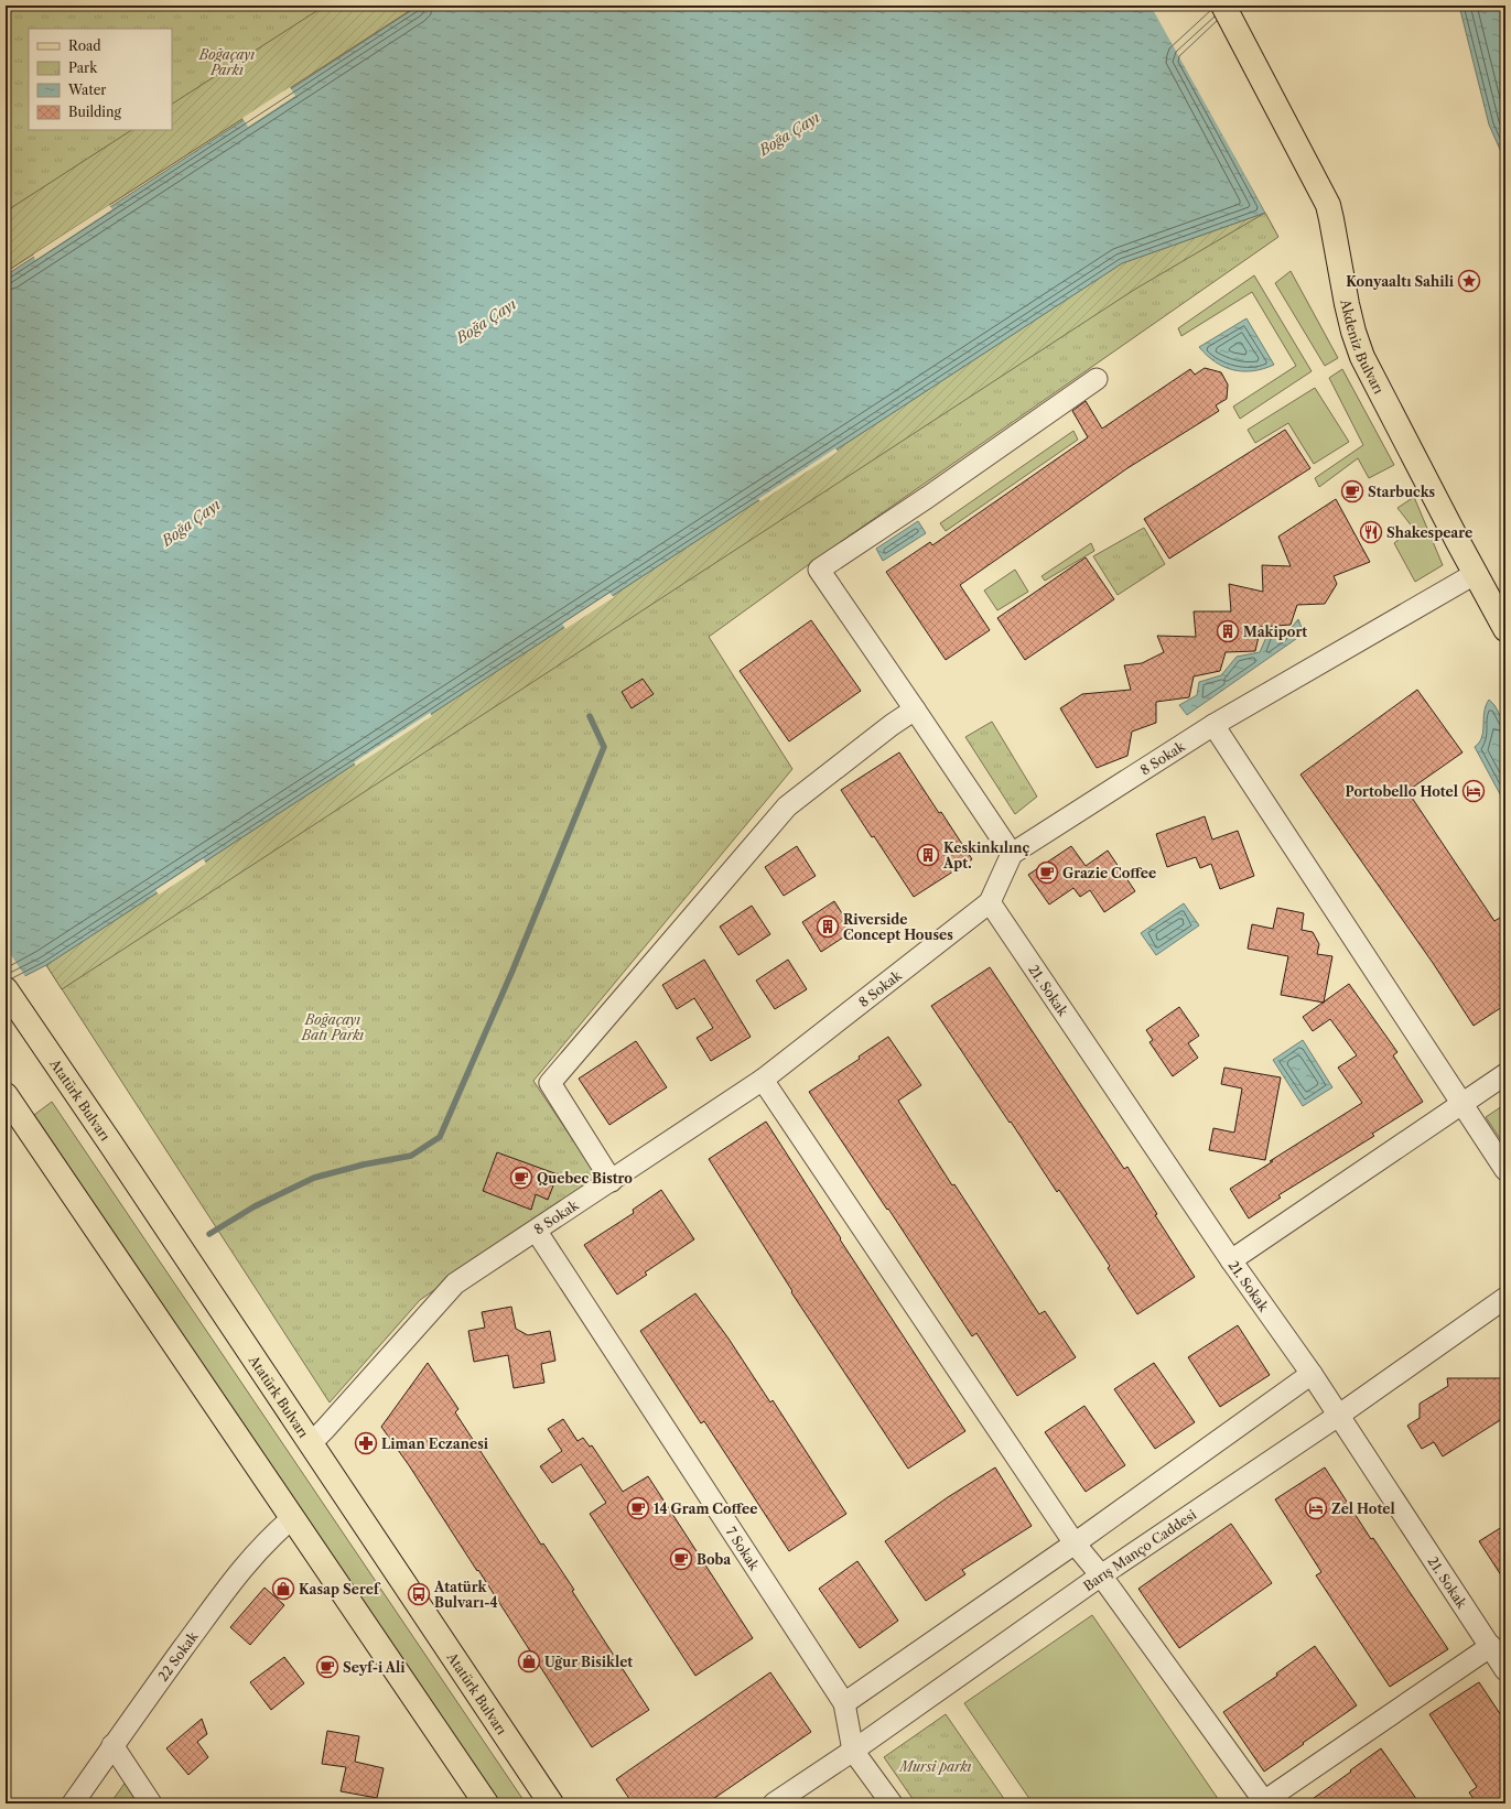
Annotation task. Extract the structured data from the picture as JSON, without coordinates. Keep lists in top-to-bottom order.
{
  "streets": {
    "main road": ["Akdeniz Bulvarı", "Atatürk Bulvarı"],
    "street": [
      "8 Sokak",
      "21. Sokak",
      "7 Sokak",
      "Barış Manço Caddesi",
      "22 Sokak"
    ]
  },
  "crossings": [
    ["Akdeniz Bulvarı", "8 Sokak"],
    ["8 Sokak", "21. Sokak"],
    ["8 Sokak", "Atatürk Bulvarı"],
    ["8 Sokak", "7 Sokak"],
    ["21. Sokak", "Barış Manço Caddesi"],
    ["7 Sokak", "Barış Manço Caddesi"]
  ],
  "water": ["Boğa Çayı"],
  "parks": ["Boğaçayı Parkı", "Boğaçayı Batı Parkı", "Mursi parkı"],
  "places": {
    "place": ["Konyaaltı Sahili"],
    "cafe": [
      "Starbucks",
      "Grazie Coffee",
      "Quebec Bistro",
      "14 Gram Coffee",
      "Boba",
      "Seyf-i Ali"
    ],
    "restaurant": ["Shakespeare"],
    "building": ["Makiport", "Keskinkılınç Apt.", "Riverside Concept Houses"],
    "hotel": ["Portobello Hotel", "Zel Hotel"],
    "pharmacy": ["Liman Eczanesi"],
    "shop": ["Kasap Seref", "Uğur Bisiklet"],
    "bus stop": ["Atatürk Bulvarı-4"]
  },
  "legend": [
    "Road",
    "Park",
    "Water",
    "Building"
  ]
}
